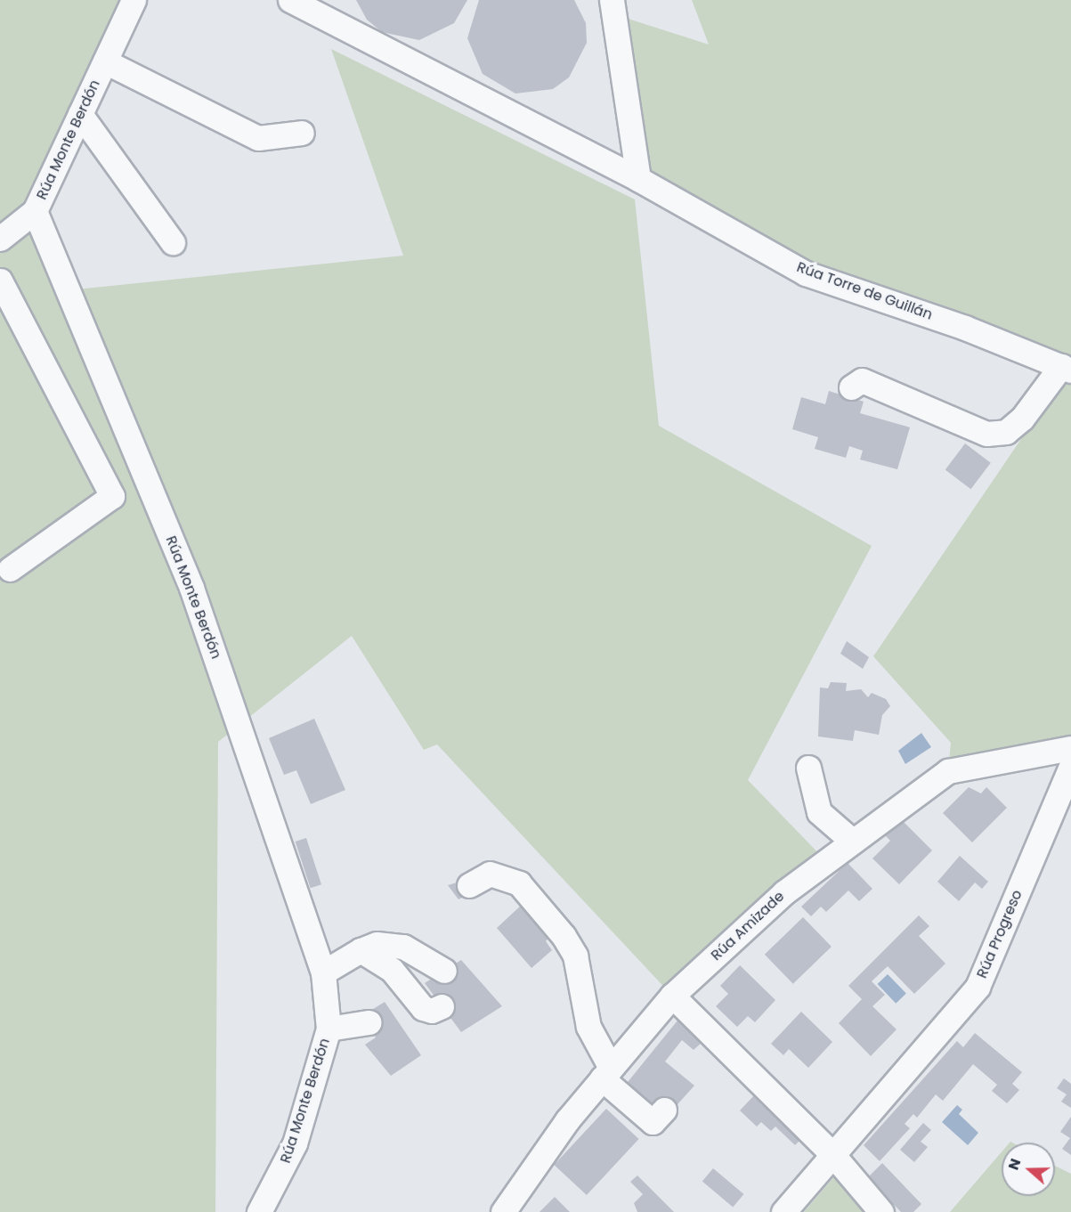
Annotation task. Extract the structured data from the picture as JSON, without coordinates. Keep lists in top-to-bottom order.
{
  "streets": {
    "street": [
      "Rúa Monte Berdón",
      "Rúa Torre de Guillán",
      "Rúa Amizade",
      "Rúa Progreso"
    ]
  },
  "north": "left"
}
